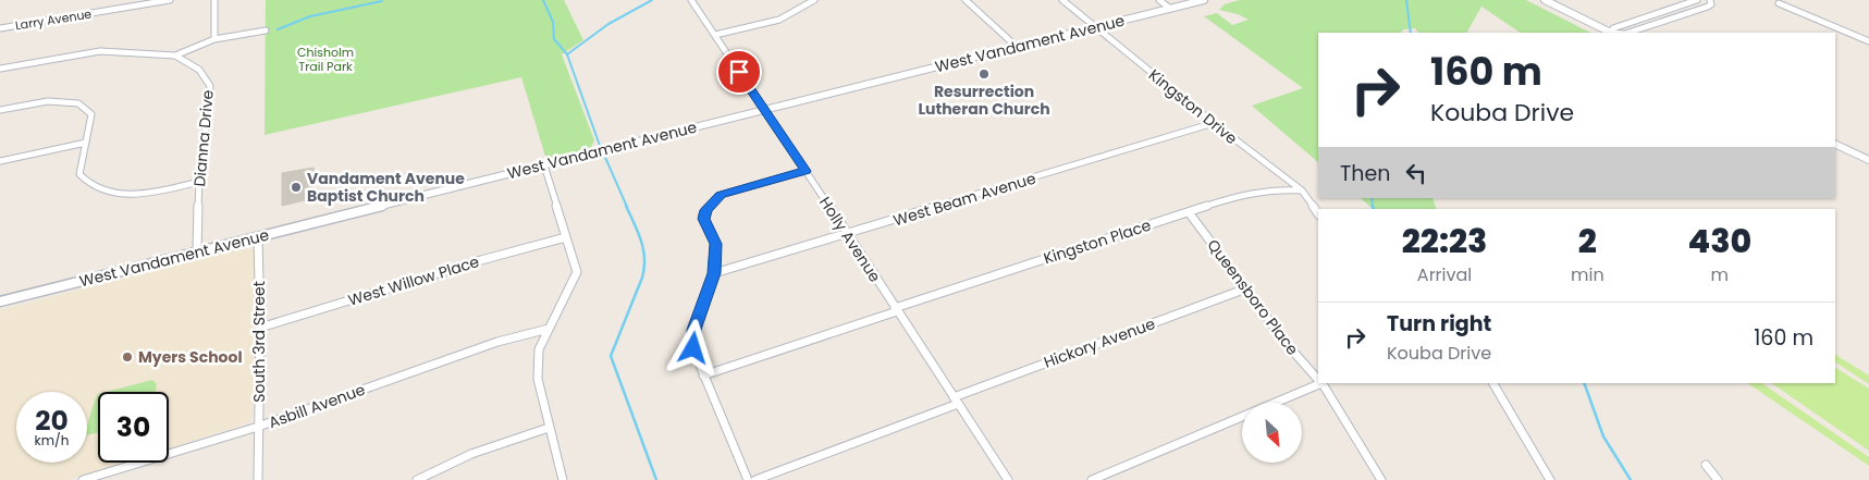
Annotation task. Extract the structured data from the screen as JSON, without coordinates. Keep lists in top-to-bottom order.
{
  "streets": {
    "street": [
      "Larry Avenue",
      "West Vandament Avenue",
      "Kingston Drive",
      "Dianna Drive",
      "West Beam Avenue",
      "Holly Avenue",
      "Kingston Place",
      "West Willow Place",
      "Queensboro Place",
      "South 3rd Street",
      "Hickory Avenue",
      "Asbill Avenue"
    ]
  },
  "crossings": [
    ["West Vandament Avenue", "Kingston Drive"],
    ["West Vandament Avenue", "Dianna Drive"],
    ["West Vandament Avenue", "Holly Avenue"],
    ["West Vandament Avenue", "South 3rd Street"],
    ["Kingston Drive", "West Beam Avenue"],
    ["Kingston Drive", "Kingston Place"],
    ["West Beam Avenue", "Holly Avenue"],
    ["Holly Avenue", "Kingston Place"],
    ["Holly Avenue", "Hickory Avenue"],
    ["Kingston Place", "Queensboro Place"],
    ["West Willow Place", "South 3rd Street"],
    ["Queensboro Place", "Hickory Avenue"],
    ["South 3rd Street", "Asbill Avenue"]
  ],
  "parks": ["Chisholm Trail Park"],
  "places": ["Resurrection Lutheran Church", "Vandament Avenue Baptist Church", "Myers School"],
  "north": "bottom right",
  "page": {
    "turn": ["160 m", "Kouba Drive"],
    "then": "Then",
    "eta": [
      "22:23",
      "Arrival",
      "2",
      "min",
      "430",
      "m"
    ],
    "list": [
      {
        "name": "Turn right",
        "note": "Kouba Drive",
        "value": "160 m"
      }
    ],
    "speed": "20 km/h",
    "limit": "30"
  }
}
